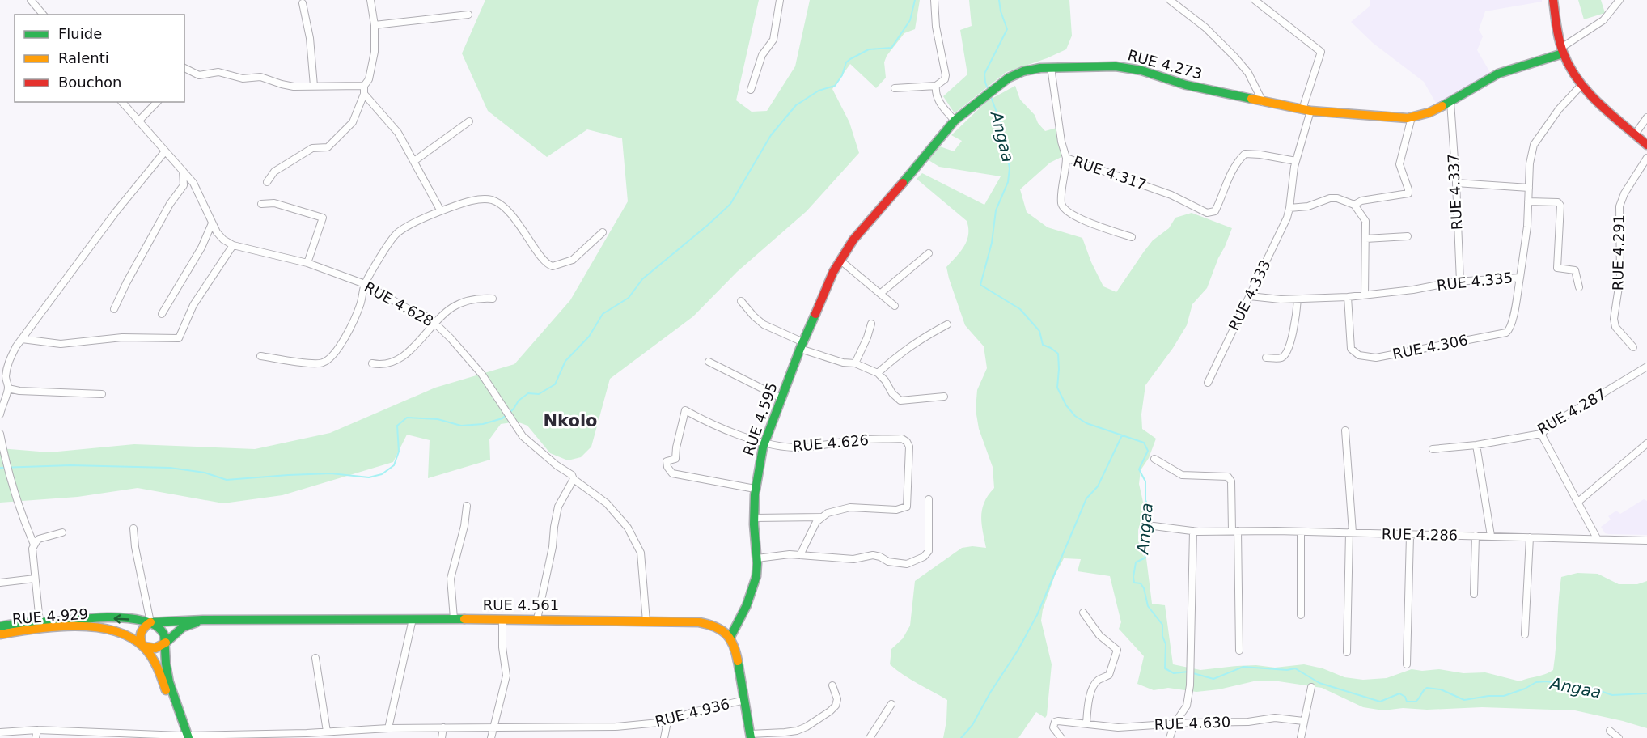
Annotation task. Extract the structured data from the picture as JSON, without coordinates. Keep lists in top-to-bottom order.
{
  "streets": {
    "main road": [
      "RUE 4.273",
      "RUE 4.595",
      "RUE 4.561",
      "RUE 4.929"
    ],
    "street": [
      "RUE 4.317",
      "RUE 4.337",
      "RUE 4.291",
      "RUE 4.335",
      "RUE 4.333",
      "RUE 4.628",
      "RUE 4.306",
      "RUE 4.287",
      "RUE 4.626",
      "RUE 4.286",
      "RUE 4.936",
      "RUE 4.630"
    ]
  },
  "crossings": [
    ["RUE 4.273", "RUE 4.317"],
    ["RUE 4.273", "RUE 4.337"],
    ["RUE 4.273", "RUE 4.333"],
    ["RUE 4.273", "RUE 4.595"],
    ["RUE 4.317", "RUE 4.333"],
    ["RUE 4.337", "RUE 4.335"],
    ["RUE 4.335", "RUE 4.333"],
    ["RUE 4.335", "RUE 4.306"],
    ["RUE 4.628", "RUE 4.561"],
    ["RUE 4.595", "RUE 4.626"],
    ["RUE 4.595", "RUE 4.561"],
    ["RUE 4.561", "RUE 4.929"],
    ["RUE 4.929", "RUE 4.936"]
  ],
  "districts": ["Nkolo"],
  "water": ["Angaa"],
  "legend": ["Fluide", "Ralenti", "Bouchon"]
}
